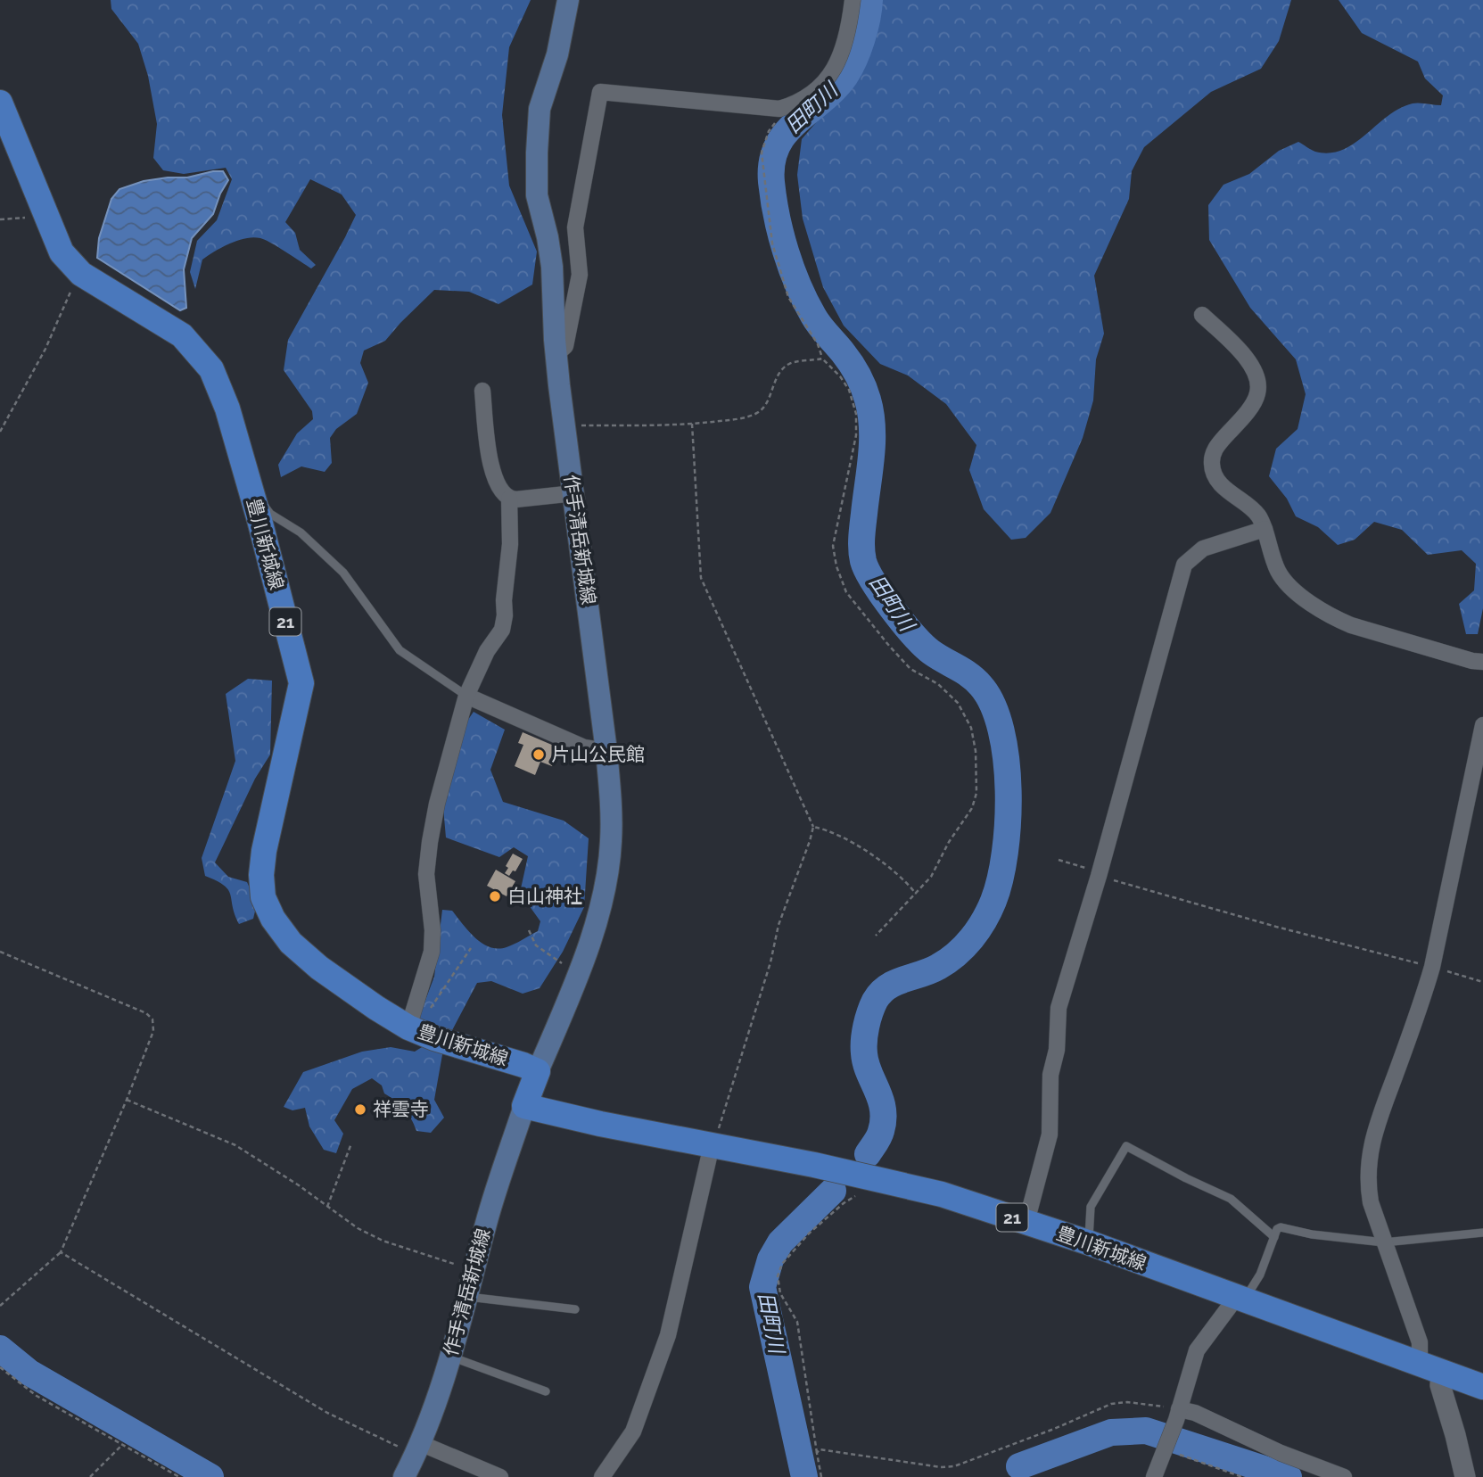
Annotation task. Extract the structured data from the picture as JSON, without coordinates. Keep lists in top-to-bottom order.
{
  "streets": {
    "main road": ["作手清岳新城線", "豊川新城線", "21"]
  },
  "crossings": [
    ["作手清岳新城線", "豊川新城線"]
  ],
  "water": ["田町川"],
  "places": ["片山公民館", "白山神社", "祥雲寺"]
}
